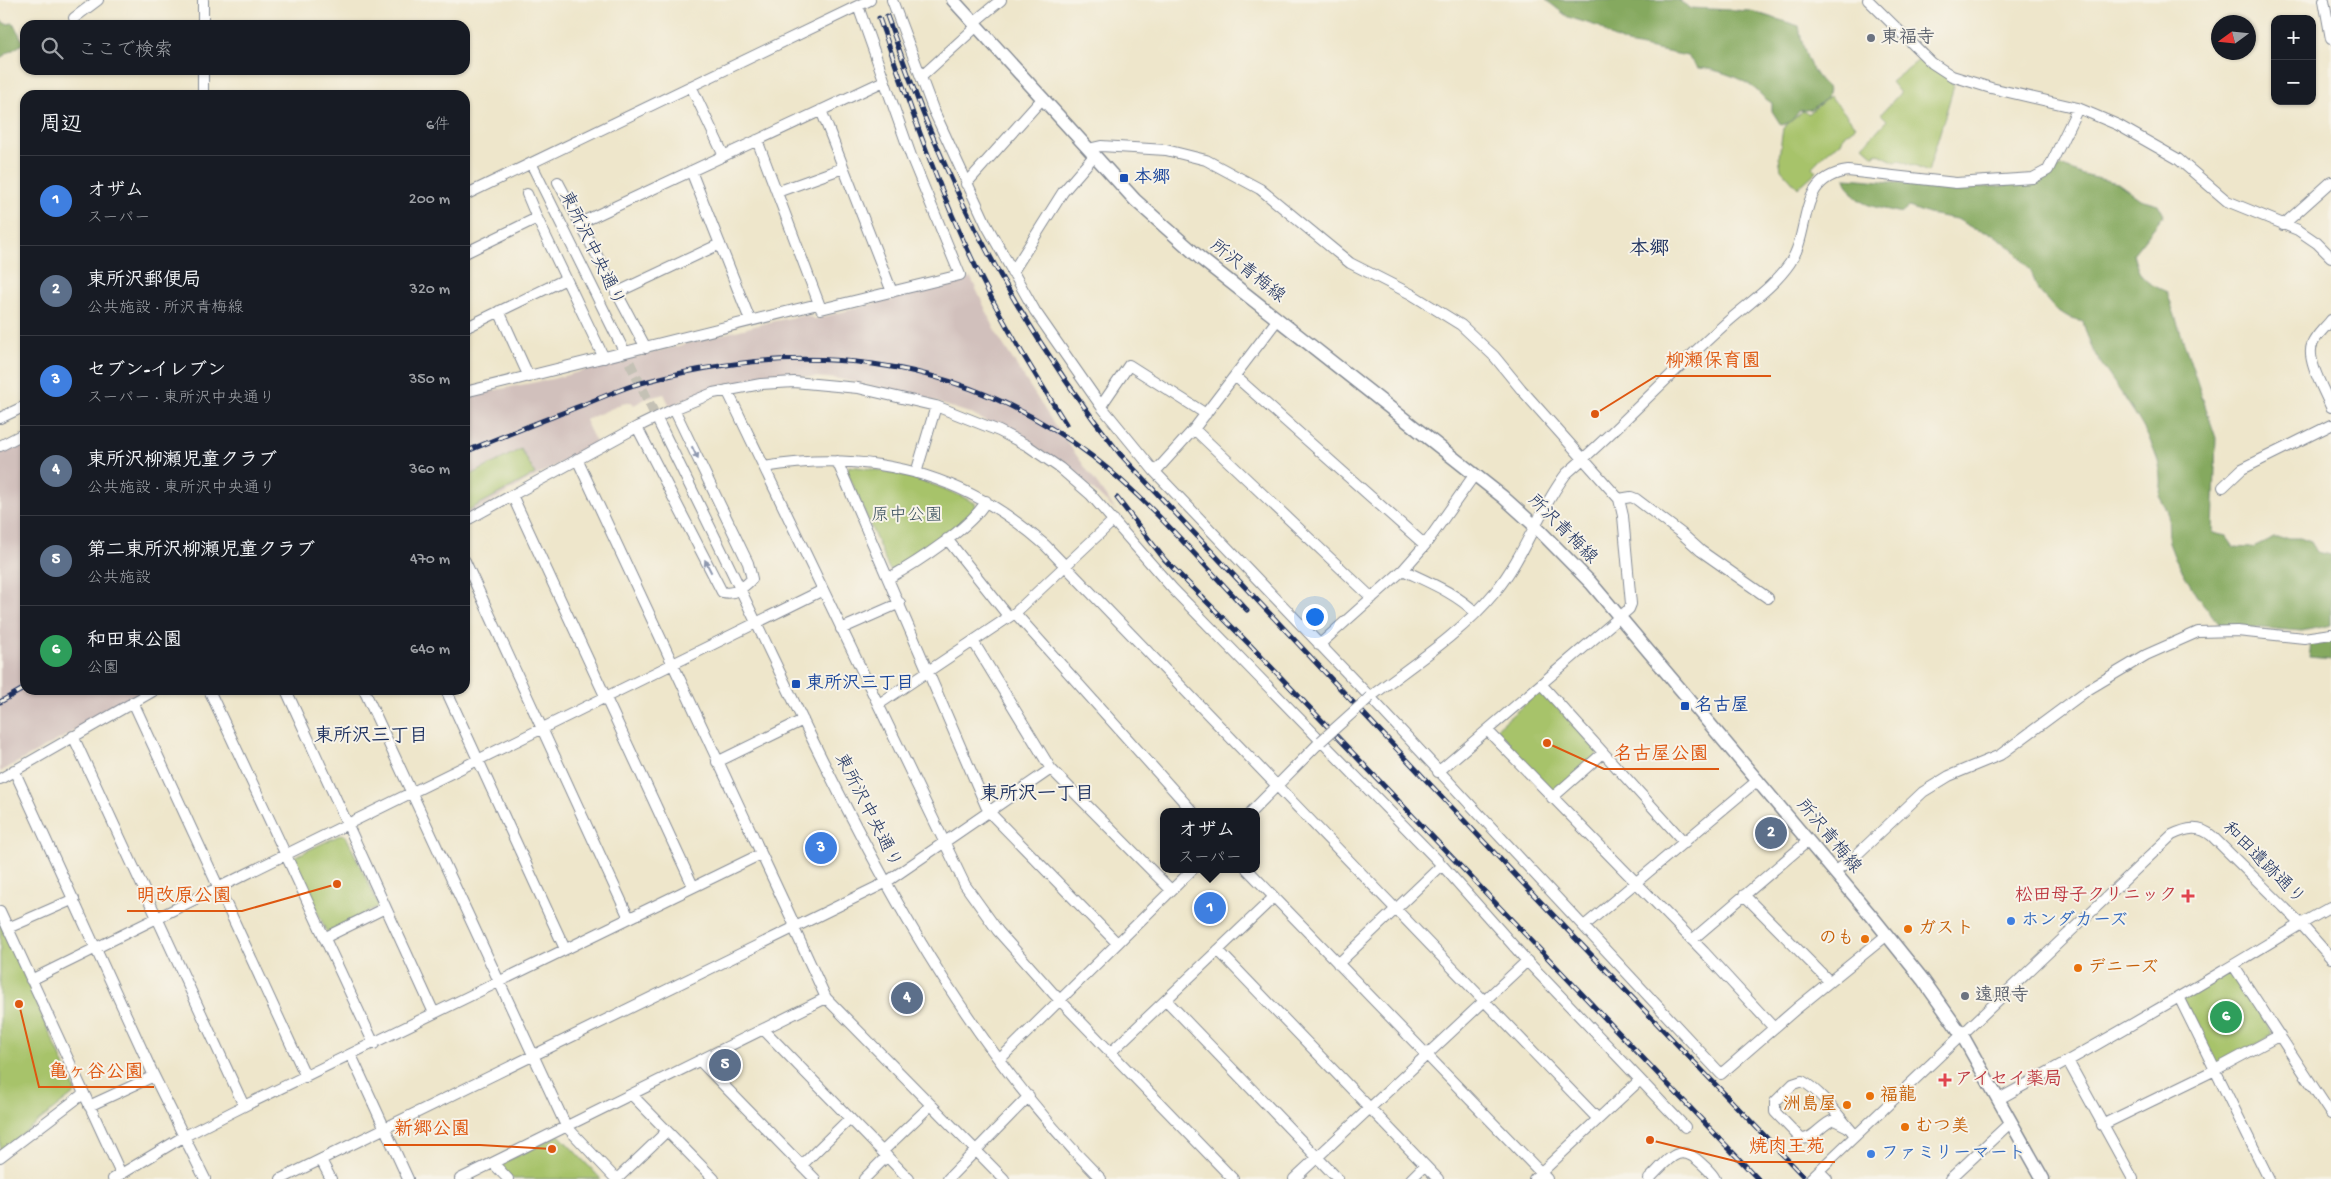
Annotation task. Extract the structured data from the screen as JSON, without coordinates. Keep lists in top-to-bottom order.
{
  "streets": {
    "main road": ["所沢青梅線"],
    "street": ["東所沢中央通り", "和田遺跡通り"]
  },
  "crossings": [
    ["所沢青梅線", "和田遺跡通り"]
  ],
  "districts": ["本郷", "東所沢三丁目", "東所沢一丁目"],
  "parks": ["原中公園"],
  "places": {
    "other": [
      "東福寺",
      "柳瀬保育園",
      "名古屋公園",
      "明改原公園",
      "ホンダカーズ",
      "ガスト",
      "のも",
      "デニーズ",
      "遠照寺",
      "亀ヶ谷公園",
      "福龍",
      "洲島屋",
      "むつ美",
      "焼肉王苑",
      "新郷公園",
      "ファミリーマート"
    ],
    "transit": ["本郷", "東所沢三丁目", "名古屋"],
    "health": ["松田母子クリニック", "アイセイ薬局"]
  },
  "north": "left",
  "page": {
    "map_buttons": ["+", "−"],
    "search": "ここで検索",
    "heading": ["周辺", "6件"],
    "list": [
      {
        "mark": "1",
        "name": "オザム",
        "note": "スーパー",
        "value": "200 m"
      },
      {
        "mark": "2",
        "name": "東所沢郵便局",
        "note": "公共施設 · 所沢青梅線",
        "value": "320 m"
      },
      {
        "mark": "3",
        "name": "セブン-イレブン",
        "note": "スーパー · 東所沢中央通り",
        "value": "350 m"
      },
      {
        "mark": "4",
        "name": "東所沢柳瀬児童クラブ",
        "note": "公共施設 · 東所沢中央通り",
        "value": "360 m"
      },
      {
        "mark": "5",
        "name": "第二東所沢柳瀬児童クラブ",
        "note": "公共施設",
        "value": "470 m"
      },
      {
        "mark": "6",
        "name": "和田東公園",
        "note": "公園",
        "value": "640 m"
      }
    ],
    "popup": ["オザム", "スーパー"],
    "pins": [
      "2",
      "3",
      "1",
      "4",
      "6",
      "5"
    ]
  }
}
